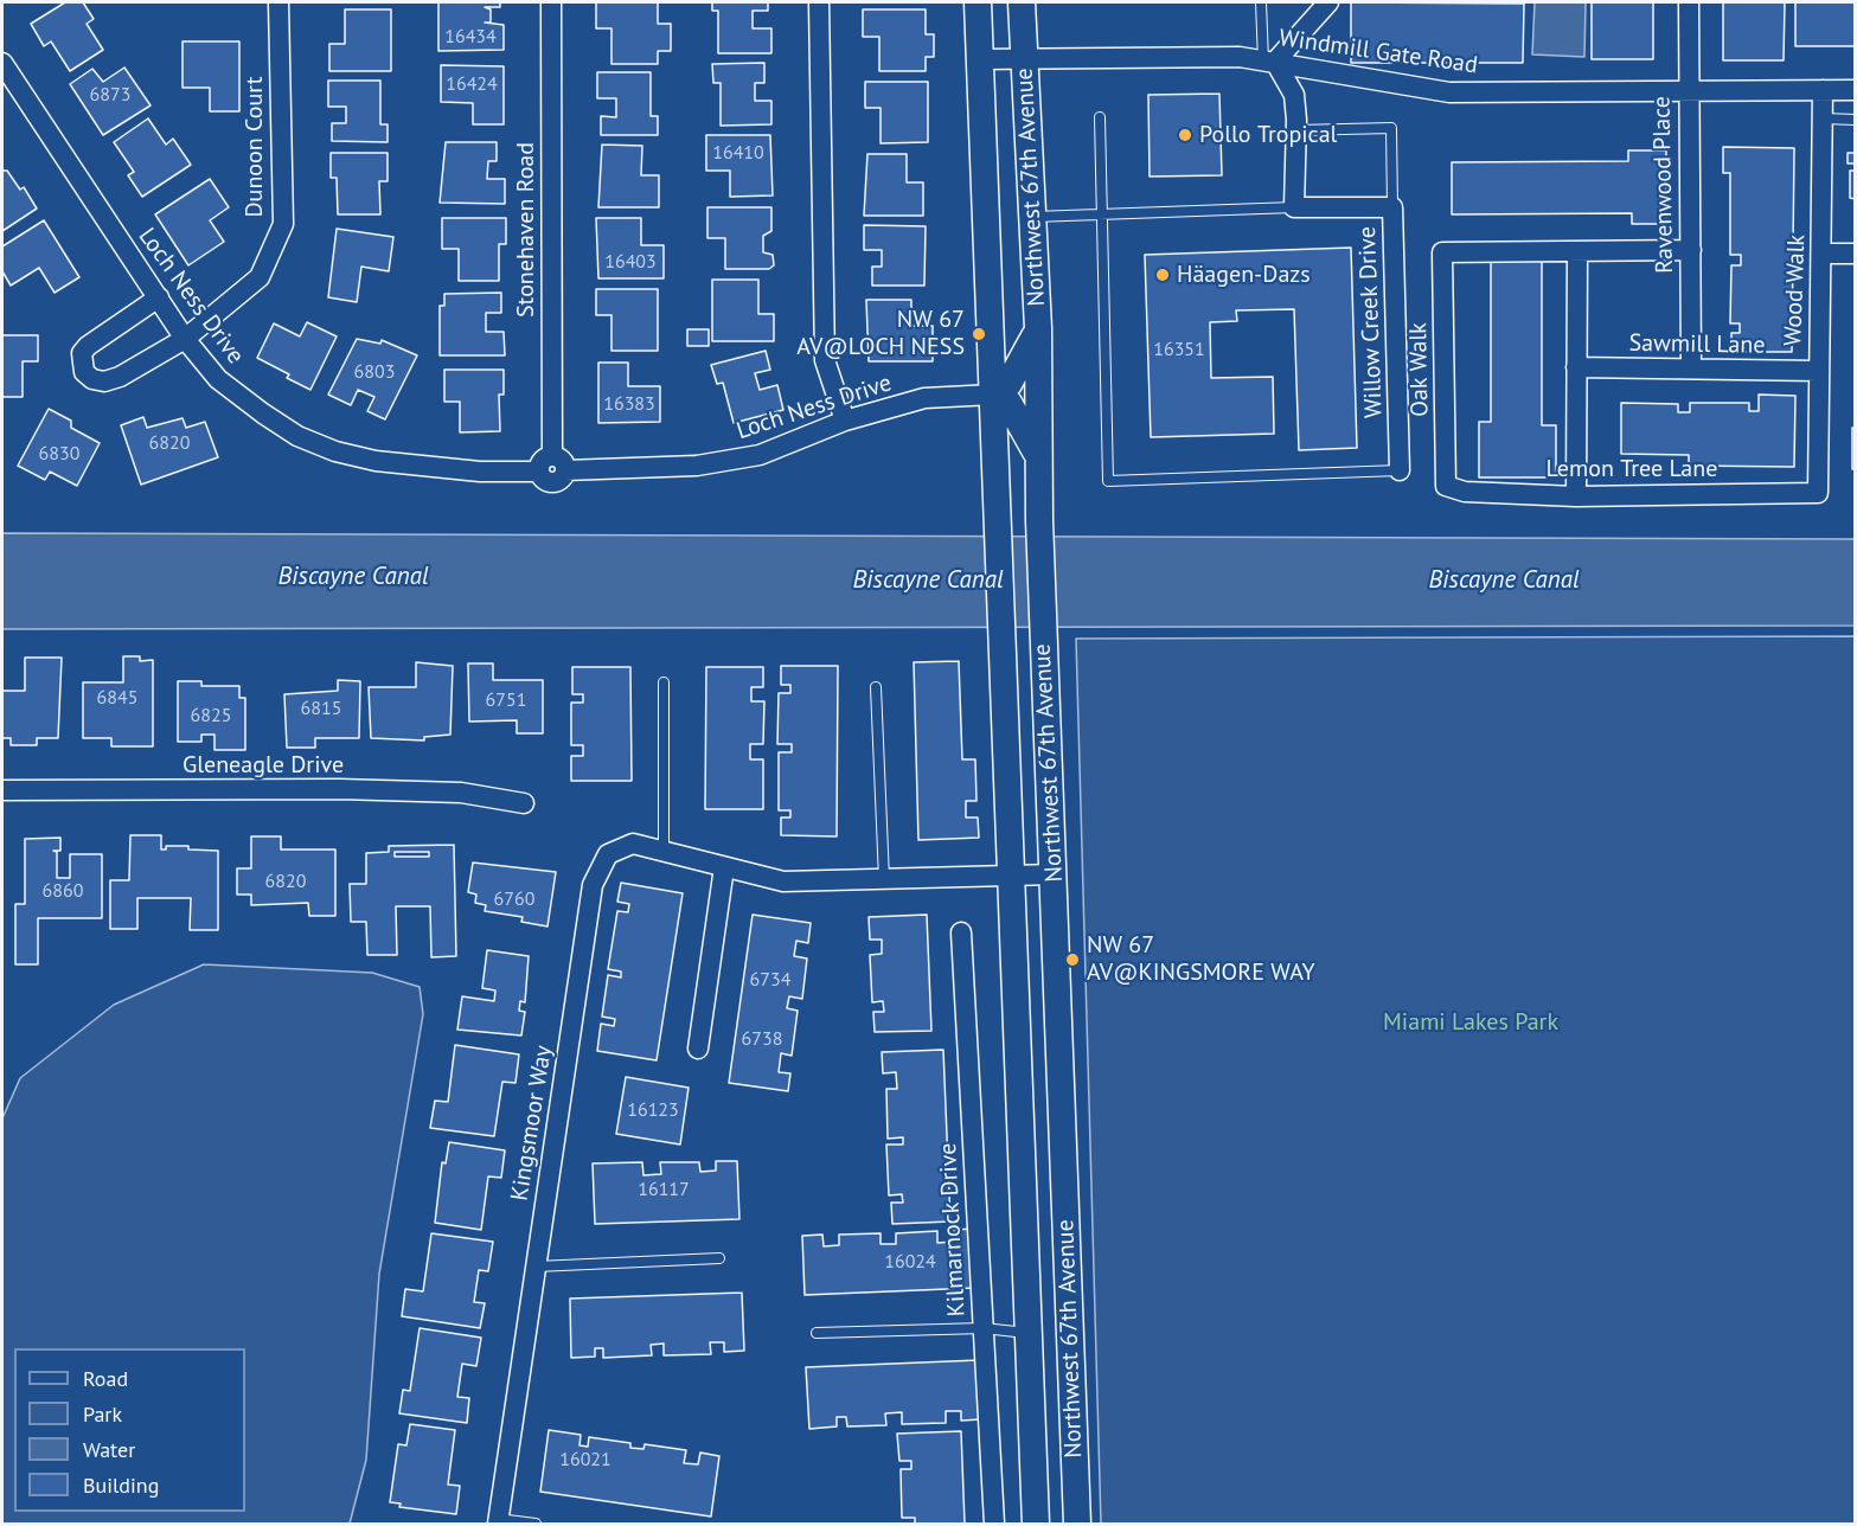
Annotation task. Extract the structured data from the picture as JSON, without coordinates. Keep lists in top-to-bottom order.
{
  "streets": {
    "main road": ["Northwest 67th Avenue"],
    "street": [
      "Windmill Gate Road",
      "Dunoon Court",
      "Ravenwood Place",
      "Stonehaven Road",
      "Wood Walk",
      "Loch Ness Drive",
      "Willow Creek Drive",
      "Sawmill Lane",
      "Oak Walk",
      "Lemon Tree Lane",
      "Gleneagle Drive",
      "Kingsmoor Way",
      "Kilmarnock Drive"
    ]
  },
  "crossings": [
    ["Windmill Gate Road", "Ravenwood Place"],
    ["Windmill Gate Road", "Northwest 67th Avenue"],
    ["Windmill Gate Road", "Wood Walk"],
    ["Dunoon Court", "Loch Ness Drive"],
    ["Ravenwood Place", "Sawmill Lane"],
    ["Northwest 67th Avenue", "Loch Ness Drive"],
    ["Northwest 67th Avenue", "Kingsmoor Way"],
    ["Stonehaven Road", "Loch Ness Drive"],
    ["Wood Walk", "Sawmill Lane"],
    ["Wood Walk", "Lemon Tree Lane"],
    ["Oak Walk", "Lemon Tree Lane"]
  ],
  "water": ["Biscayne Canal"],
  "parks": ["Miami Lakes Park"],
  "places": [
    "Pollo Tropical",
    "Häagen-Dazs",
    "NW 67 AV@LOCH NESS",
    "NW 67 AV@KINGSMORE WAY"
  ],
  "house_numbers": [
    "16434",
    "16424",
    "6873",
    "16410",
    "16403",
    "16351",
    "6803",
    "16383",
    "6820",
    "6830",
    "6845",
    "6751",
    "6815",
    "6825",
    "6820",
    "6860",
    "6760",
    "6734",
    "6738",
    "16123",
    "16117",
    "16024",
    "16021"
  ],
  "legend": [
    "Road",
    "Park",
    "Water",
    "Building"
  ]
}
